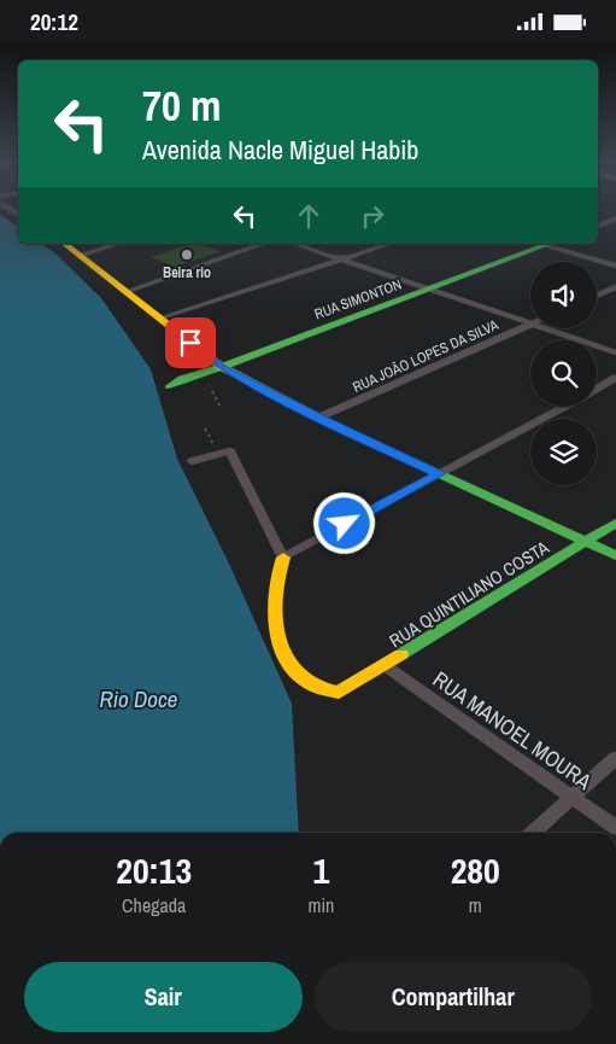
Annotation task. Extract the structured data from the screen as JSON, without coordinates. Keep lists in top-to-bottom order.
{
  "streets": {
    "street": [
      "RUA SIMONTON",
      "RUA JOÃO LOPES DA SILVA",
      "RUA QUINTILIANO COSTA",
      "RUA MANOEL MOURA"
    ]
  },
  "crossings": [
    ["RUA QUINTILIANO COSTA", "RUA MANOEL MOURA"]
  ],
  "water": ["Rio Doce"],
  "places": ["Beira rio"],
  "page": {
    "status": "20:12",
    "turn": ["70 m", "Avenida Nacle Miguel Habib"],
    "eta": [
      "20:13",
      "Chegada",
      "1",
      "min",
      "280",
      "m"
    ],
    "buttons": ["Sair", "Compartilhar"]
  }
}
